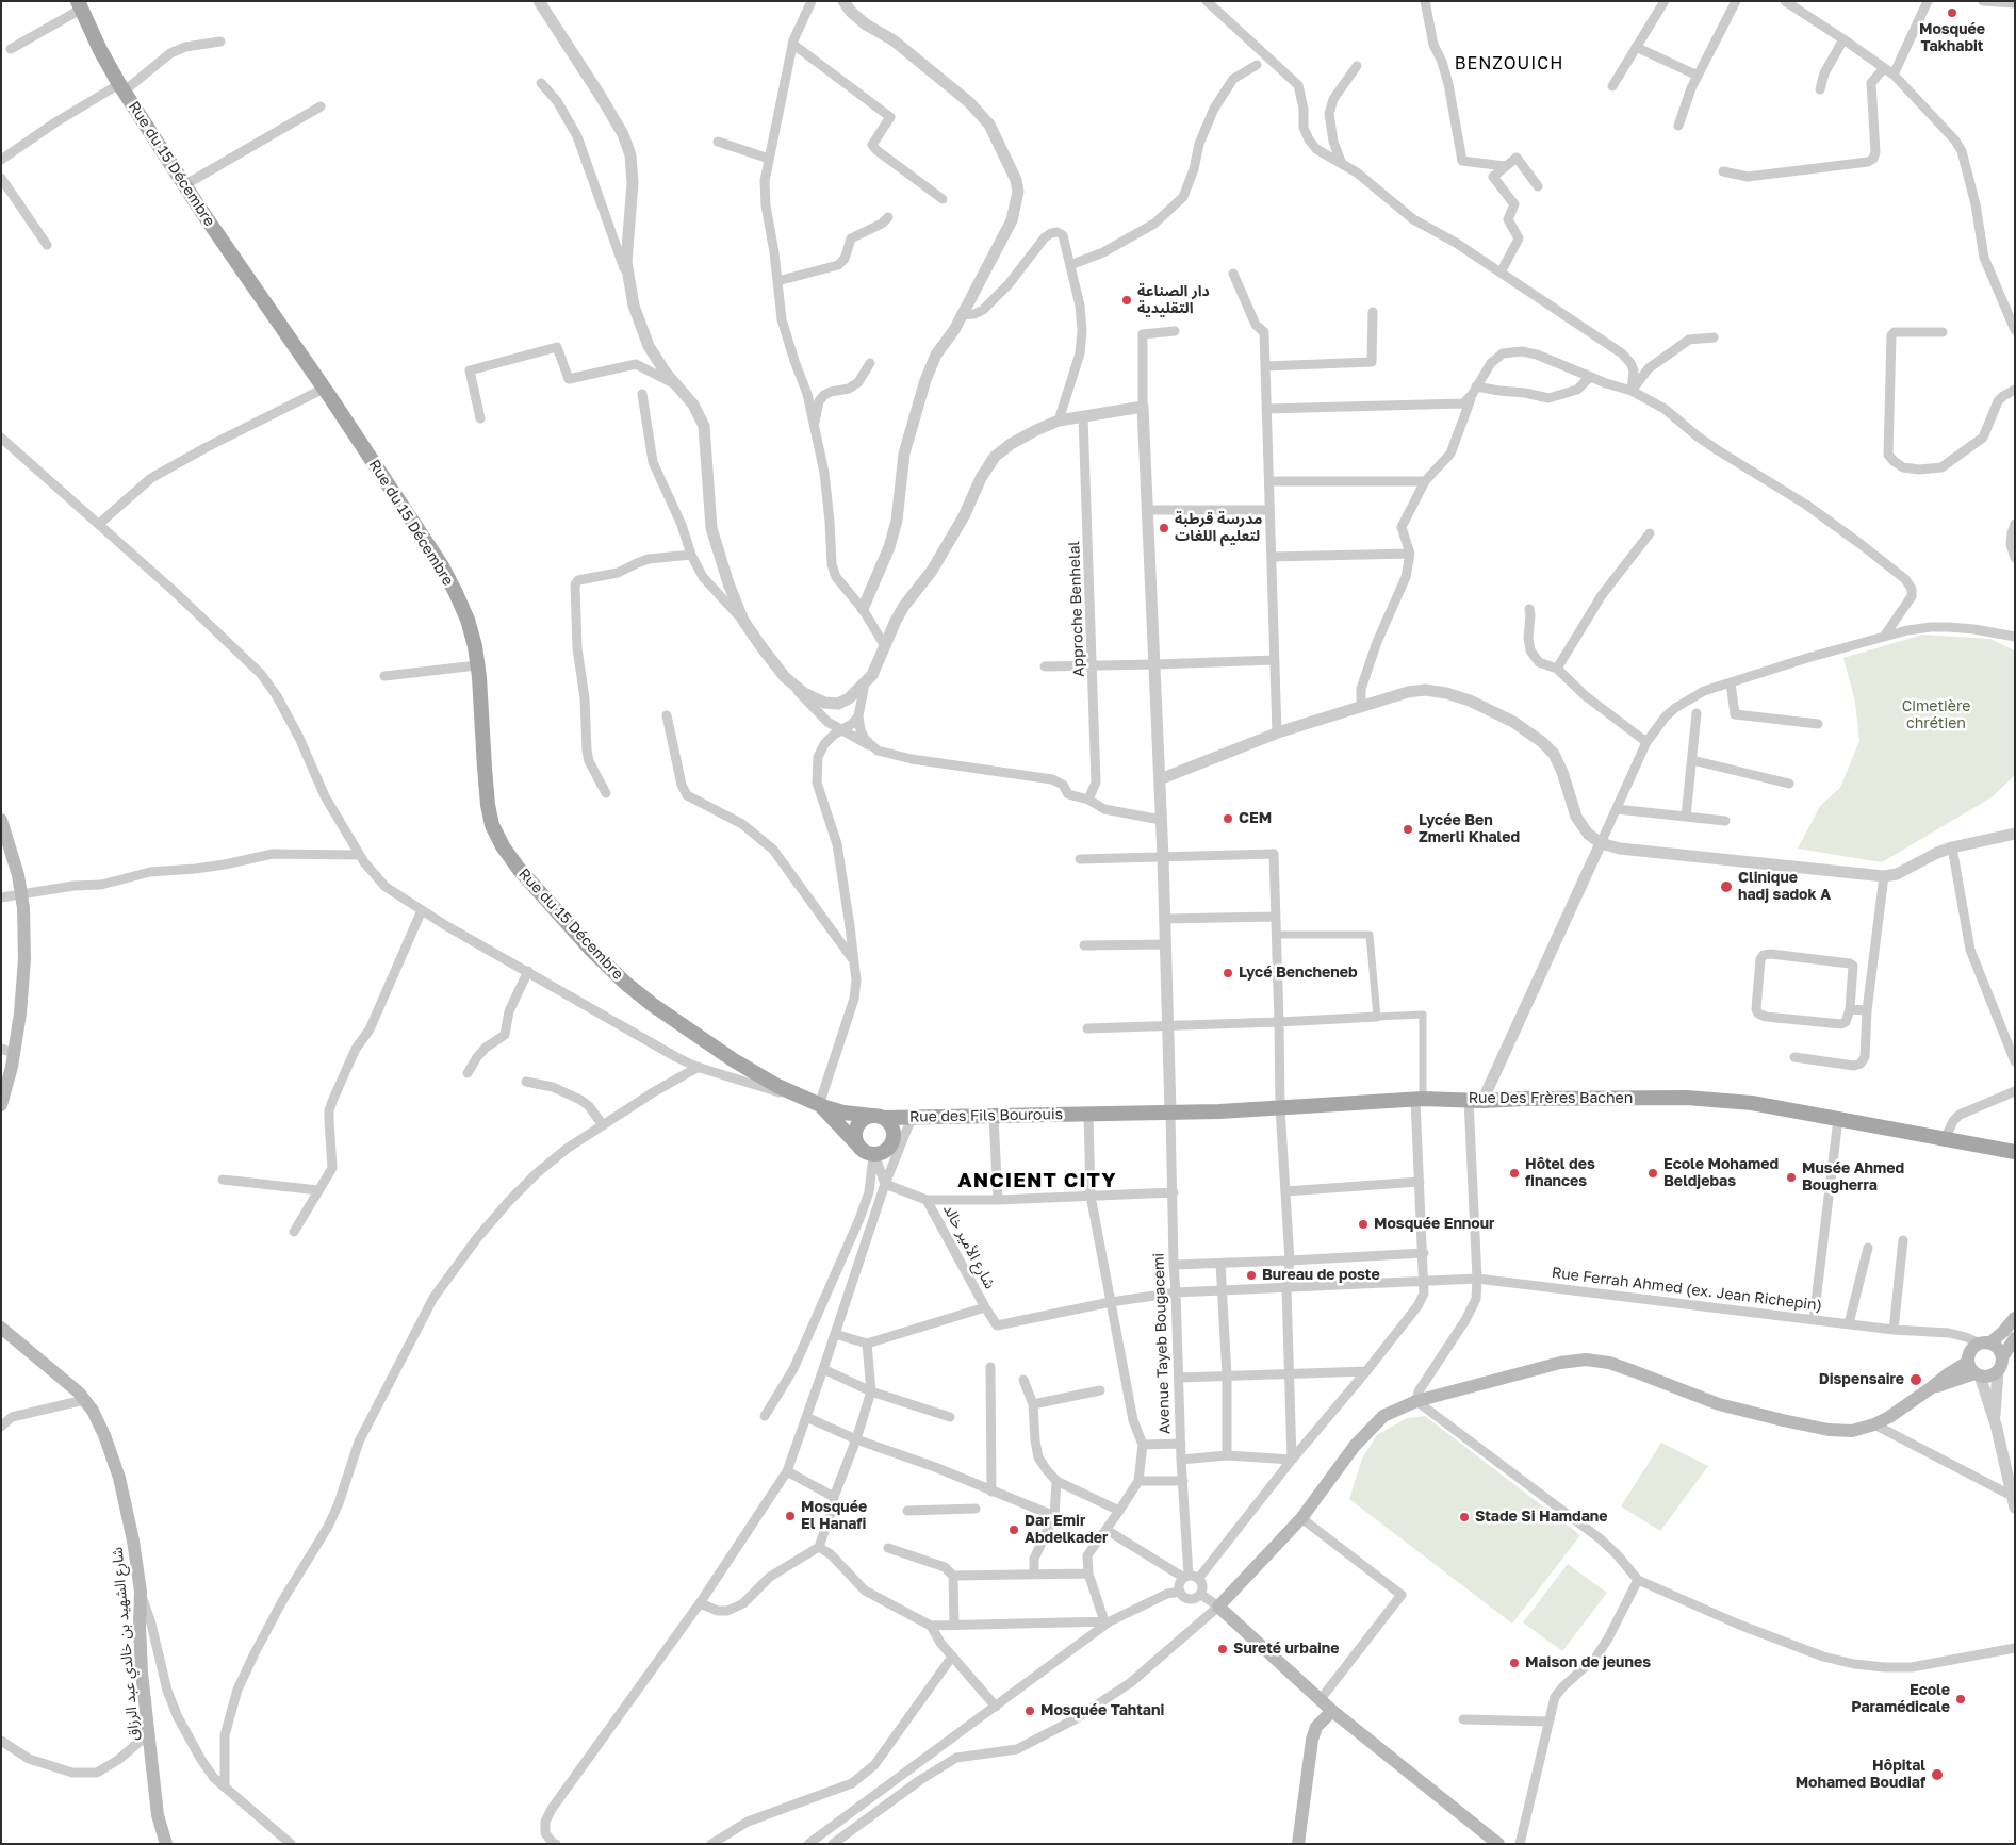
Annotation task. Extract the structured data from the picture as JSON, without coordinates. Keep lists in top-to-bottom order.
{
  "streets": {
    "main road": [
      "Rue du 15 Décembre",
      "Rue Des Frères Bachen",
      "Rue des Fils Bourouis",
      "شارع الشهيد بن خالدي عبد الرزاق"
    ],
    "street": [
      "Approche Benhelal",
      "شارع الأمير خالد",
      "Rue Ferrah Ahmed (ex. Jean Richepin)",
      "Avenue Tayeb Bougacemi"
    ]
  },
  "crossings": [
    ["Rue du 15 Décembre", "Rue des Fils Bourouis"],
    ["Rue Des Frères Bachen", "Rue des Fils Bourouis"],
    ["Rue Des Frères Bachen", "Avenue Tayeb Bougacemi"],
    ["شارع الأمير خالد", "Rue Ferrah Ahmed (ex. Jean Richepin)"],
    ["Rue Ferrah Ahmed (ex. Jean Richepin)", "Avenue Tayeb Bougacemi"]
  ],
  "districts": ["BENZOUICH", "ANCIENT CITY"],
  "parks": ["Cimetière chrétien"],
  "places": [
    "Mosquée Takhabit",
    "دار الصناعة التقليدية",
    "مدرسة قرطبة لتعليم اللغات",
    "CEM",
    "Lycée Ben Zmerli Khaled",
    "Clinique hadj sadok A",
    "Lycé Bencheneb",
    "Hôtel des finances",
    "Ecole Mohamed Beldjebas",
    "Musée Ahmed Bougherra",
    "Mosquée Ennour",
    "Bureau de poste",
    "Dispensaire",
    "Mosquée El Hanafi",
    "Stade Si Hamdane",
    "Dar Emir Abdelkader",
    "Sureté urbaine",
    "Maison de jeunes",
    "Ecole Paramédicale",
    "Mosquée Tahtani",
    "Hôpital Mohamed Boudiaf"
  ]
}
